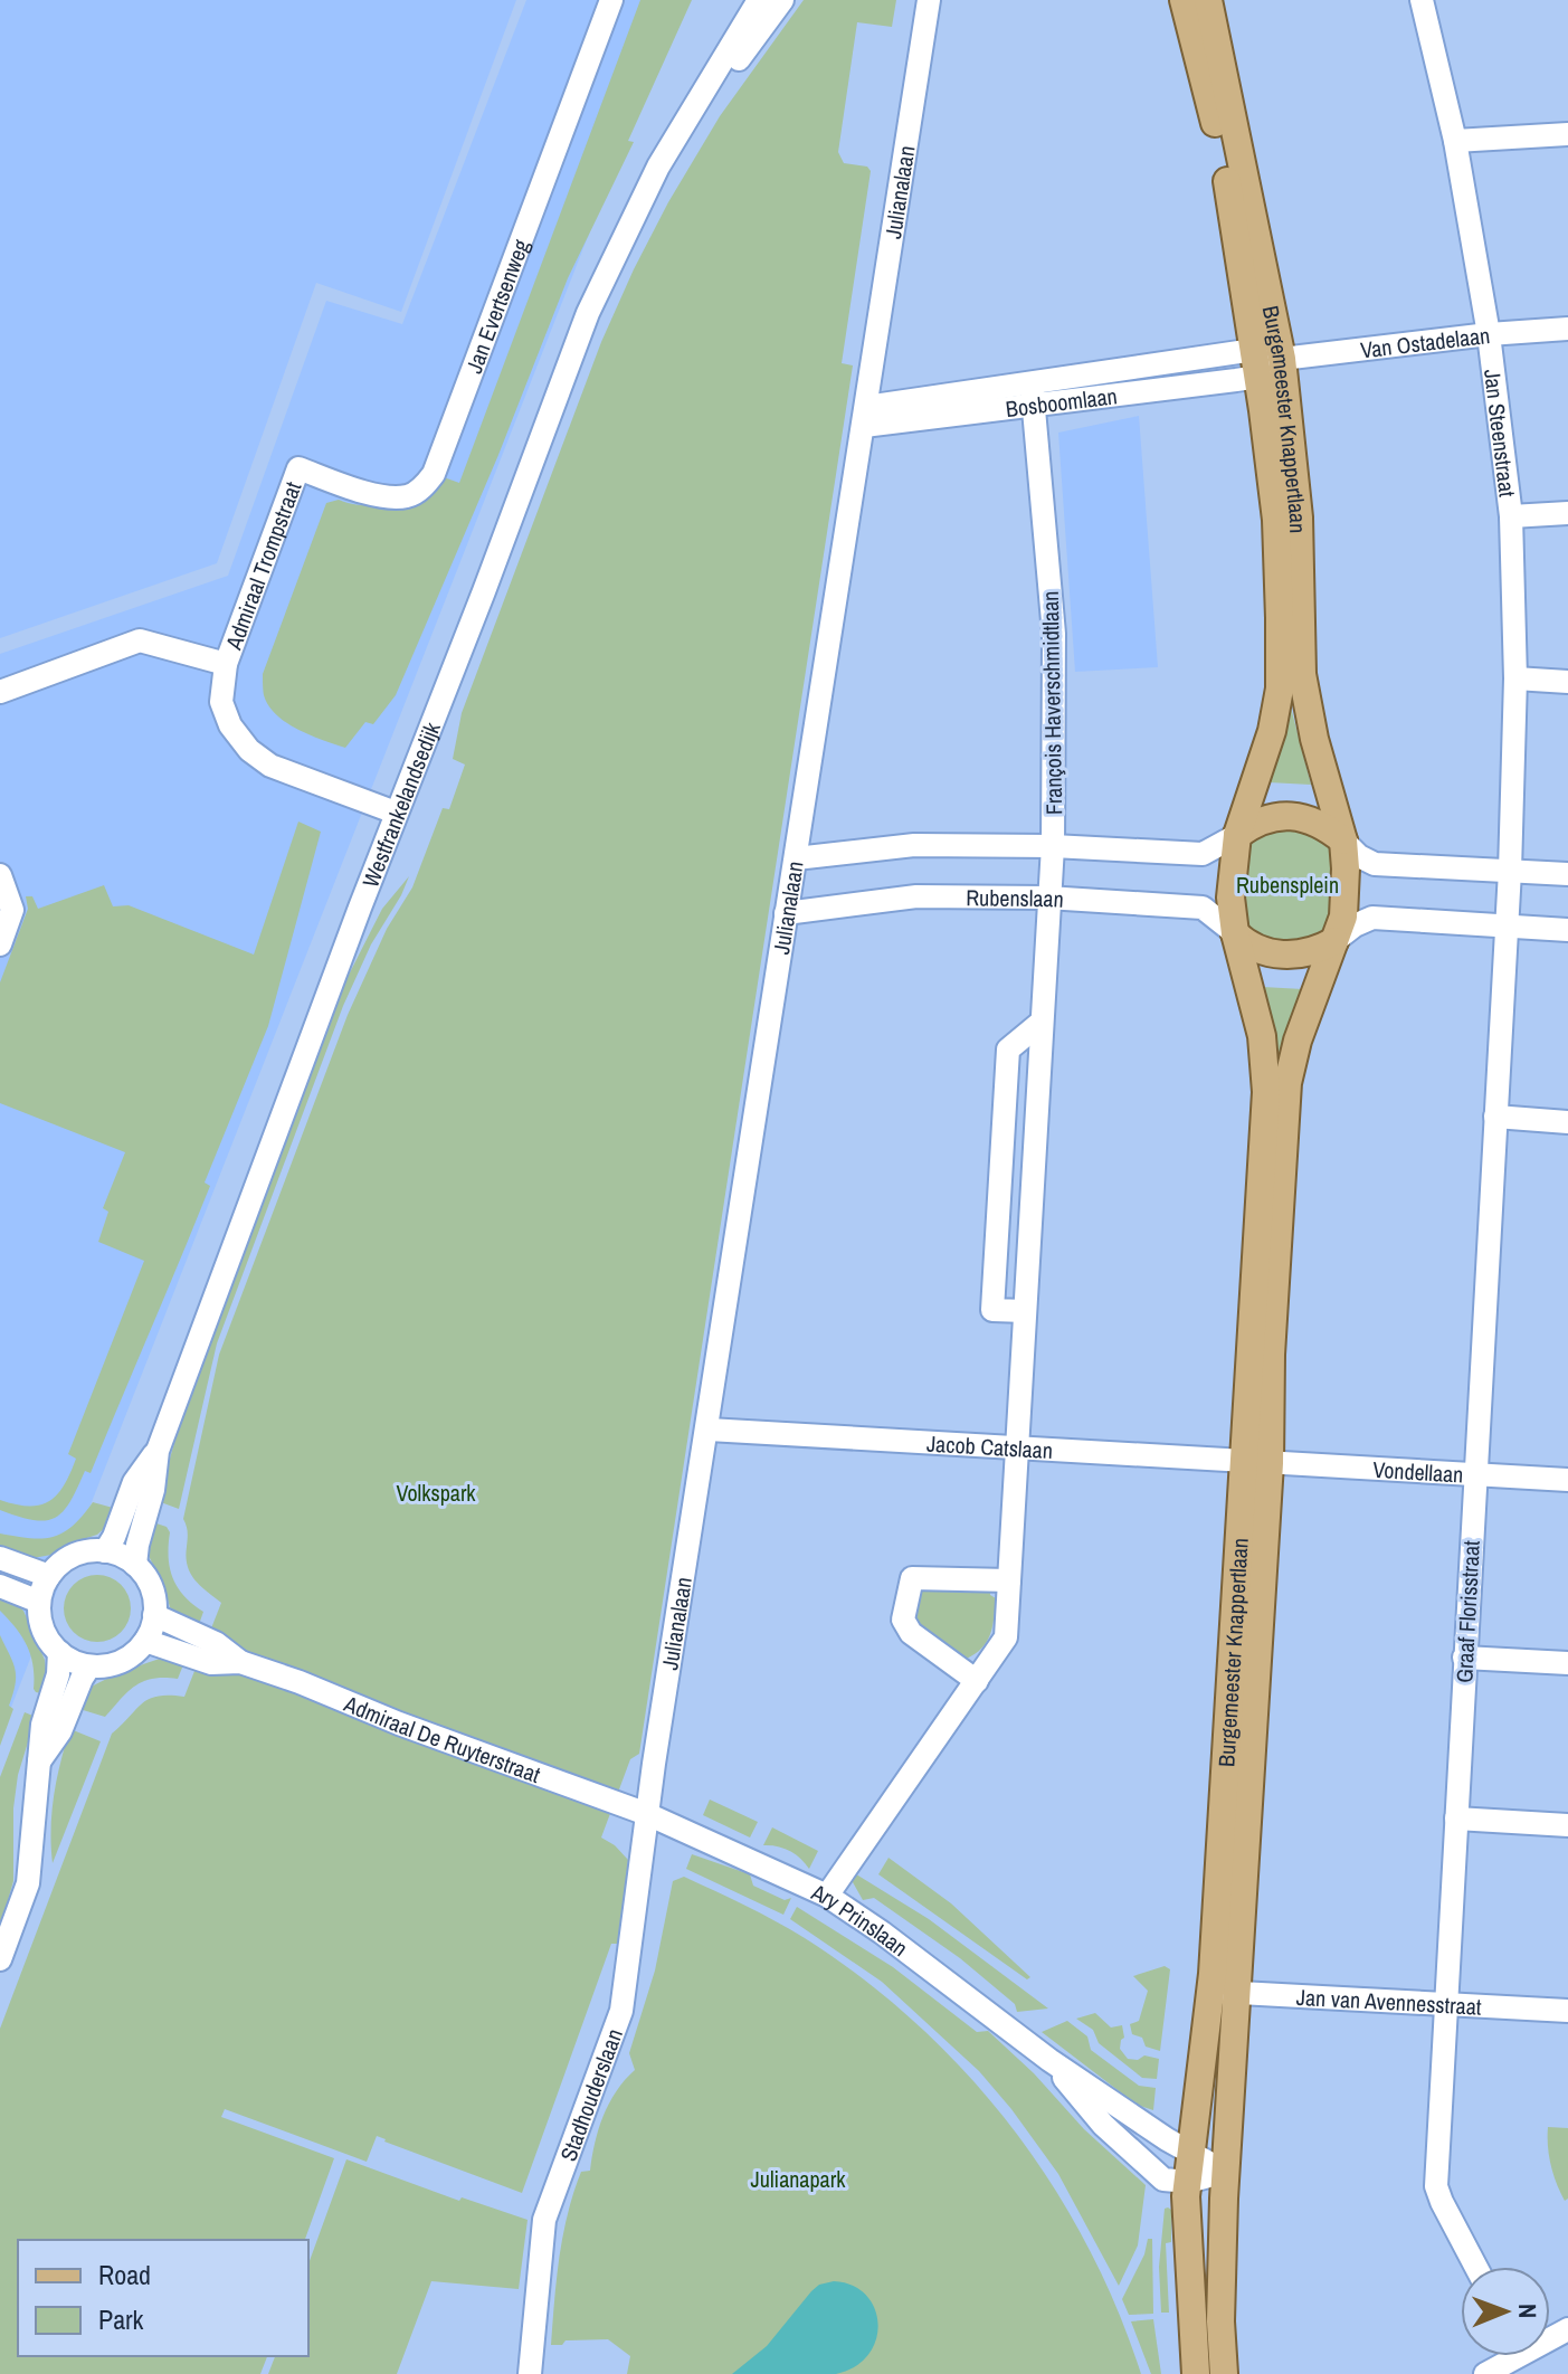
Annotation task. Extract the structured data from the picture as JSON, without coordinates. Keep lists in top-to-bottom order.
{
  "streets": {
    "main road": ["Burgemeester Knappertlaan"],
    "street": [
      "Julianalaan",
      "Jan Evertsenweg",
      "Van Ostadelaan",
      "Bosboomlaan",
      "Jan Steenstraat",
      "Admiraal Trompstraat",
      "François Haverschmidtlaan",
      "Westfrankelandsedijk",
      "Rubenslaan",
      "Jacob Catslaan",
      "Vondellaan",
      "Graaf Florisstraat",
      "Admiraal De Ruyterstraat",
      "Ary Prinslaan",
      "Jan van Avennesstraat",
      "Stadhouderslaan"
    ]
  },
  "crossings": [
    ["Julianalaan", "Bosboomlaan"],
    ["Julianalaan", "Rubenslaan"],
    ["Julianalaan", "Jacob Catslaan"],
    ["Julianalaan", "Admiraal De Ruyterstraat"],
    ["Julianalaan", "Ary Prinslaan"],
    ["Julianalaan", "Stadhouderslaan"],
    ["Jan Evertsenweg", "Admiraal Trompstraat"],
    ["Van Ostadelaan", "Burgemeester Knappertlaan"],
    ["Van Ostadelaan", "Jan Steenstraat"],
    ["Bosboomlaan", "Burgemeester Knappertlaan"],
    ["Bosboomlaan", "François Haverschmidtlaan"],
    ["Burgemeester Knappertlaan", "Rubenslaan"],
    ["Burgemeester Knappertlaan", "Jacob Catslaan"],
    ["Burgemeester Knappertlaan", "Vondellaan"],
    ["Burgemeester Knappertlaan", "Ary Prinslaan"],
    ["Burgemeester Knappertlaan", "Jan van Avennesstraat"],
    ["Jan Steenstraat", "Graaf Florisstraat"],
    ["Admiraal Trompstraat", "Westfrankelandsedijk"],
    ["François Haverschmidtlaan", "Rubenslaan"],
    ["François Haverschmidtlaan", "Jacob Catslaan"],
    ["François Haverschmidtlaan", "Ary Prinslaan"],
    ["Westfrankelandsedijk", "Admiraal De Ruyterstraat"],
    ["Jacob Catslaan", "Vondellaan"],
    ["Vondellaan", "Graaf Florisstraat"],
    ["Graaf Florisstraat", "Jan van Avennesstraat"],
    ["Admiraal De Ruyterstraat", "Ary Prinslaan"],
    ["Admiraal De Ruyterstraat", "Stadhouderslaan"],
    ["Ary Prinslaan", "Stadhouderslaan"]
  ],
  "parks": ["Rubensplein", "Volkspark", "Julianapark"],
  "legend": ["Road", "Park"],
  "north": "right"
}
